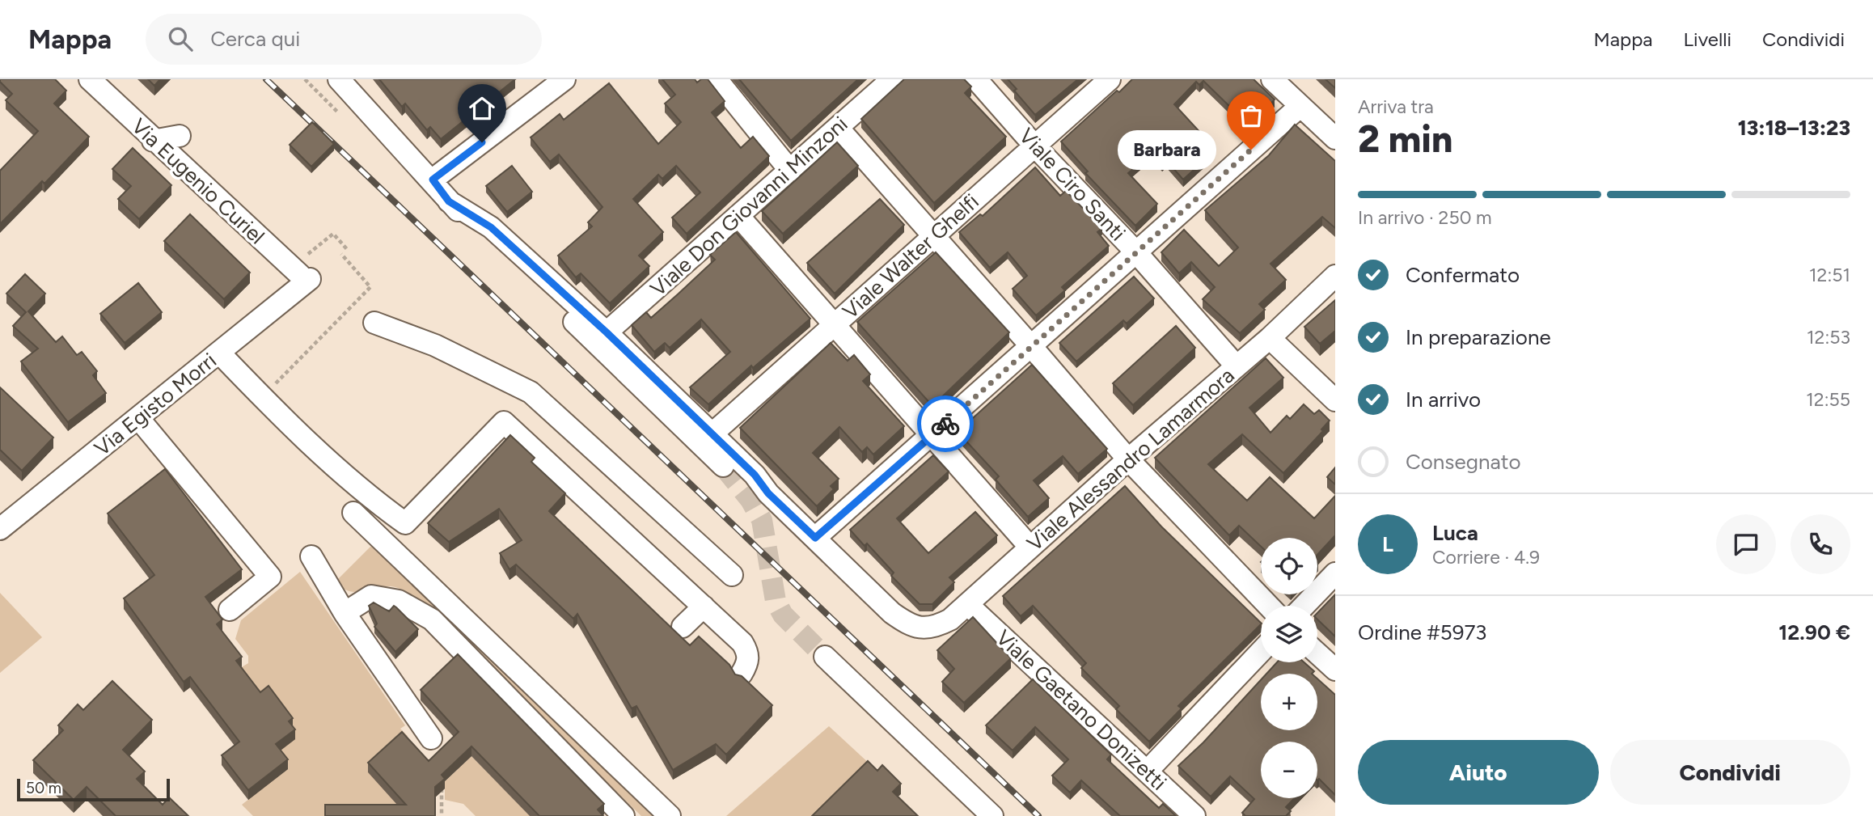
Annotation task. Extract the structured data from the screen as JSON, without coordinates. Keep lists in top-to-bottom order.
{
  "streets": {
    "street": [
      "Via Eugenio Curiel",
      "Viale Ciro Santi",
      "Viale Don Giovanni Minzoni",
      "Viale Walter Ghelfi",
      "Via Egisto Morri",
      "Viale Alessandro Lamarmora",
      "Viale Gaetano Donizetti"
    ]
  },
  "crossings": [
    ["Via Eugenio Curiel", "Via Egisto Morri"],
    ["Viale Ciro Santi", "Viale Walter Ghelfi"],
    ["Viale Ciro Santi", "Viale Alessandro Lamarmora"],
    ["Viale Alessandro Lamarmora", "Viale Gaetano Donizetti"]
  ],
  "places": ["Barbara"],
  "scale_bar": "50 m",
  "page": {
    "header": "Mappa",
    "search": "Cerca qui",
    "nav": ["Mappa", "Livelli", "Condividi"],
    "heading": ["2 min", "Arriva tra", "13:18–13:23"],
    "panel": [
      "Luca",
      "Corriere · 4.9",
      "Ordine #5973",
      "12.90 €"
    ],
    "bubble": "Barbara",
    "bar": "In arrivo · 250 m",
    "list": [
      ["Confermato", "12:51"],
      ["In preparazione", "12:53"],
      ["In arrivo", "12:55"],
      "Consegnato"
    ],
    "round": "L",
    "map_buttons": ["+", "−"],
    "buttons": ["Aiuto", "Condividi"],
    "scale": "50 m"
  }
}
